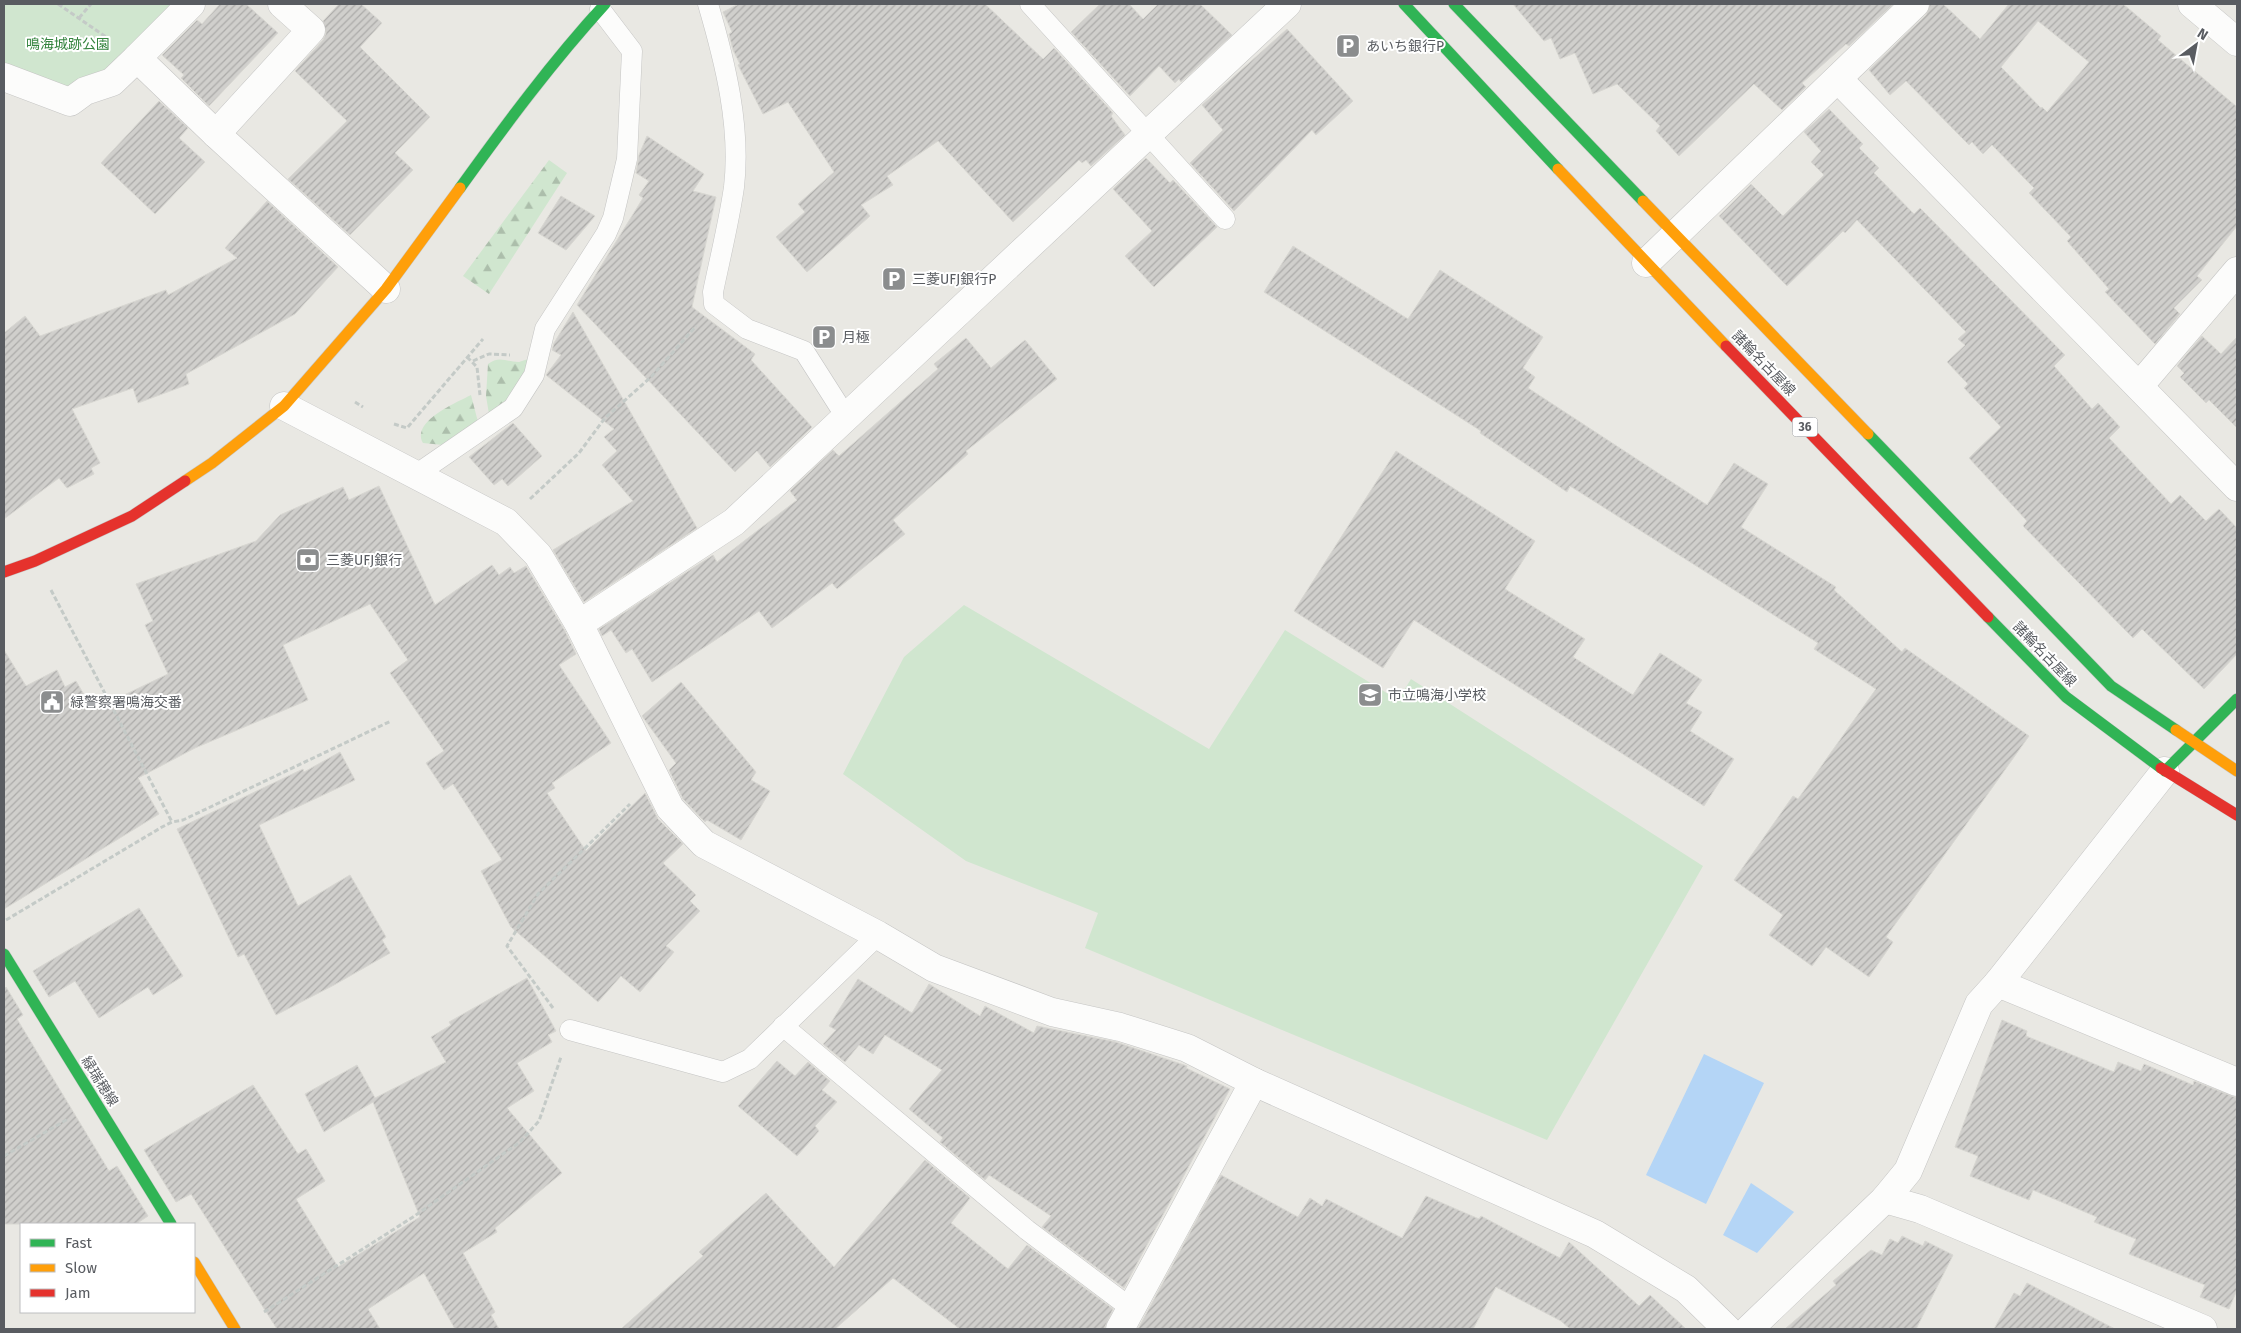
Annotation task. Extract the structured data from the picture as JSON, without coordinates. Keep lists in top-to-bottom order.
{
  "streets": {
    "main road": ["諸輪名古屋線", "36", "緑瑞穂線"]
  },
  "parks": ["鳴海城跡公園"],
  "places": {
    "parking": ["あいち銀行P", "三菱UFJ銀行P", "月極"],
    "bank": ["三菱UFJ銀行"],
    "school or university": ["市立鳴海小学校"],
    "public building": ["緑警察署鳴海交番"]
  },
  "legend": ["Fast", "Slow", "Jam"],
  "north": "top right"
}
